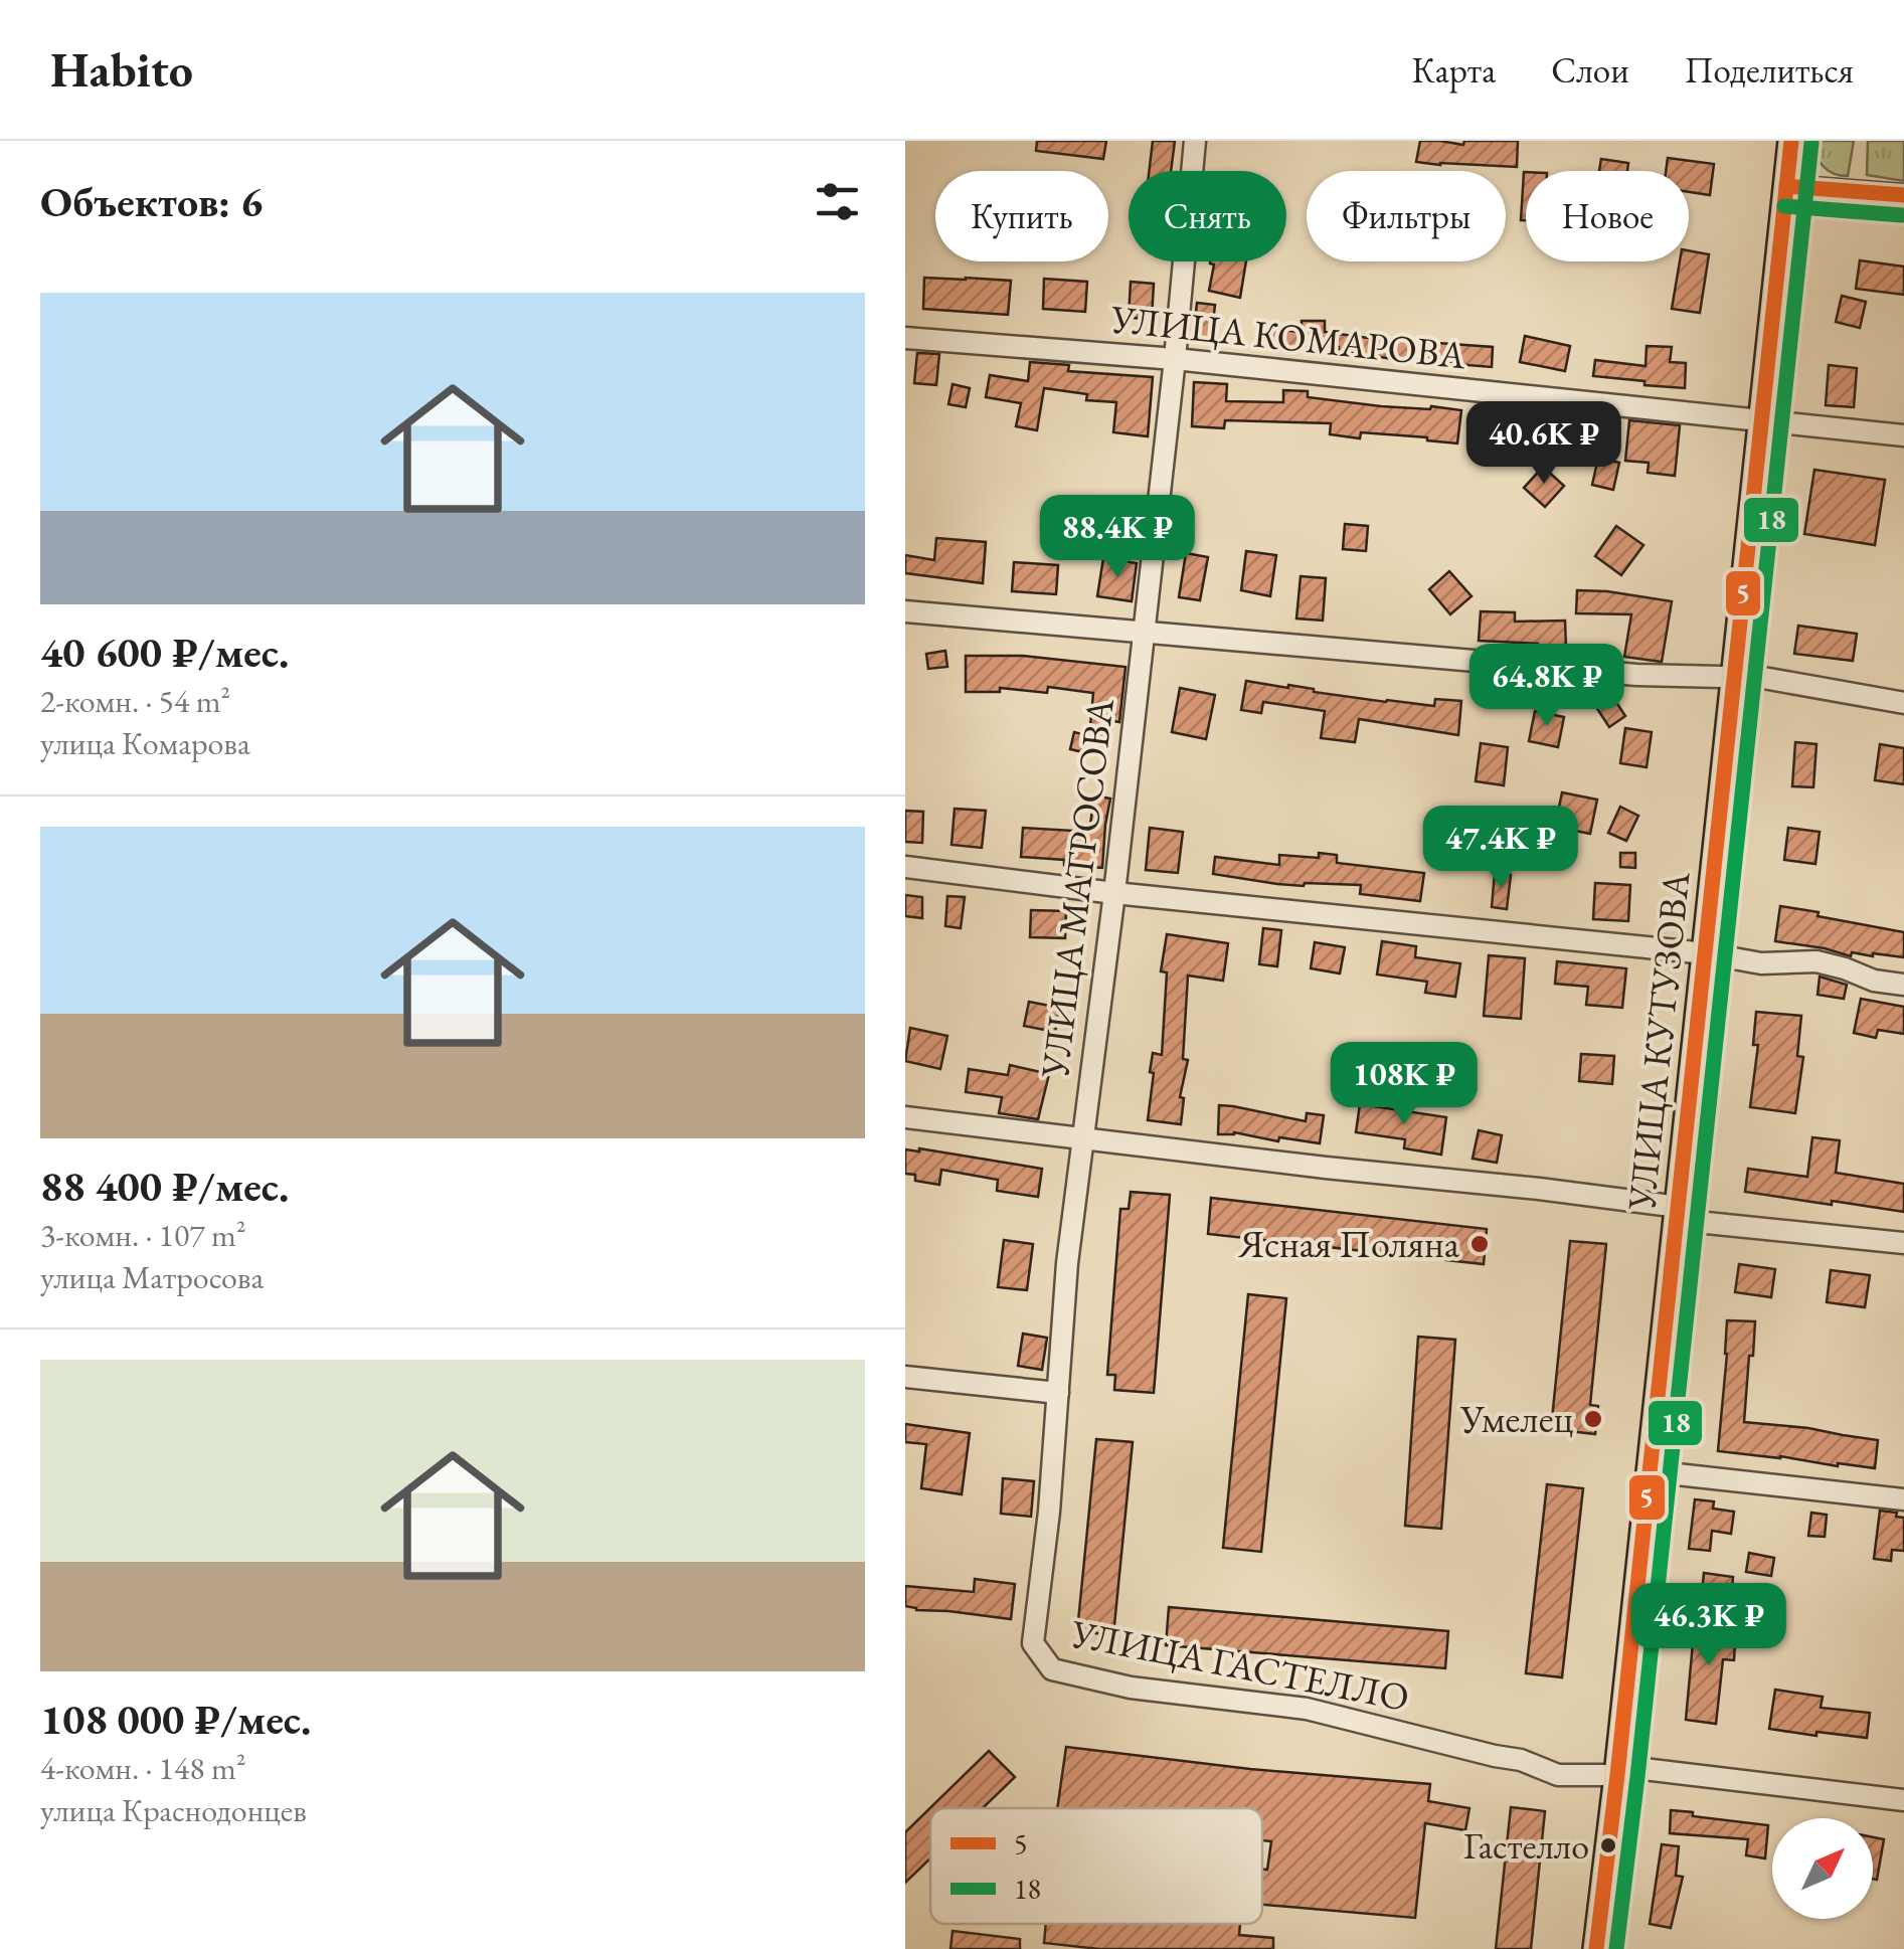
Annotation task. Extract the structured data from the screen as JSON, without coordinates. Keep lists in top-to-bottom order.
{
  "streets": {
    "main road": ["УЛИЦА КУТУЗОВА"],
    "street": ["УЛИЦА КОМАРОВА", "УЛИЦА МАТРОСОВА", "УЛИЦА ГАСТЕЛЛО"]
  },
  "crossings": [
    ["УЛИЦА КОМАРОВА", "УЛИЦА МАТРОСОВА"],
    ["УЛИЦА КОМАРОВА", "УЛИЦА КУТУЗОВА"],
    ["УЛИЦА МАТРОСОВА", "УЛИЦА ГАСТЕЛЛО"],
    ["УЛИЦА КУТУЗОВА", "УЛИЦА ГАСТЕЛЛО"]
  ],
  "places": ["Ясная Поляна", "Умелец", "Гастелло"],
  "lines": ["transit line 5", "transit line 18"],
  "legend": ["5", "18"],
  "north": "top right",
  "page": {
    "header": "Habito",
    "nav": ["Карта", "Слои", "Поделиться"],
    "heading": "Объектов: 6",
    "chip": [
      "Купить",
      "Снять",
      "Фильтры",
      "Новое"
    ],
    "list": [
      {
        "name": "40 600 ₽/мес.",
        "note": "2-комн. · 54 m² · улица Комарова"
      },
      {
        "name": "88 400 ₽/мес.",
        "note": "3-комн. · 107 m² · улица Матросова"
      },
      {
        "name": "108 000 ₽/мес.",
        "note": "4-комн. · 148 m² · улица Краснодонцев"
      }
    ],
    "price": [
      "40.6K ₽",
      "88.4K ₽",
      "64.8K ₽",
      "47.4K ₽",
      "108K ₽",
      "46.3K ₽"
    ]
  }
}
